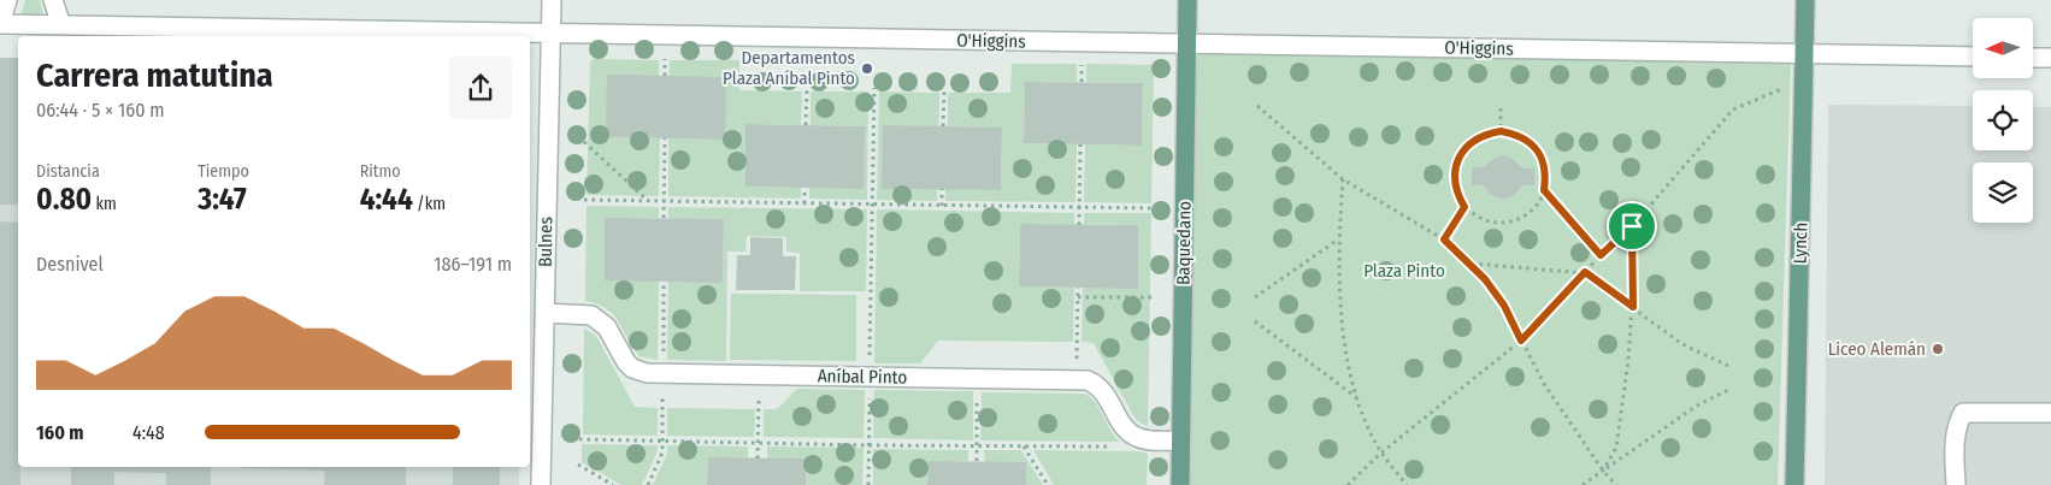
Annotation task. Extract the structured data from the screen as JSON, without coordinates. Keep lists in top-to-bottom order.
{
  "streets": {
    "main road": ["Baquedano", "Lynch"],
    "street": ["O'Higgins", "Bulnes", "Aníbal Pinto"]
  },
  "crossings": [
    ["O'Higgins", "Bulnes"],
    ["O'Higgins", "Baquedano"],
    ["O'Higgins", "Lynch"],
    ["Bulnes", "Aníbal Pinto"],
    ["Baquedano", "Aníbal Pinto"]
  ],
  "parks": ["Plaza Pinto"],
  "places": ["Departamentos Plaza Aníbal Pinto", "Liceo Alemán"],
  "north": "left",
  "page": {
    "heading": ["Carrera matutina", "06:44 · 5 × 160 m"],
    "stats": [
      ["Distancia", "0.80 km"],
      ["Tiempo", "3:47"],
      ["Ritmo", "4:44 /km"]
    ],
    "chart": ["Desnivel", "186–191 m"],
    "list": [
      {
        "name": "160 m",
        "note": "4:48"
      }
    ]
  }
}
